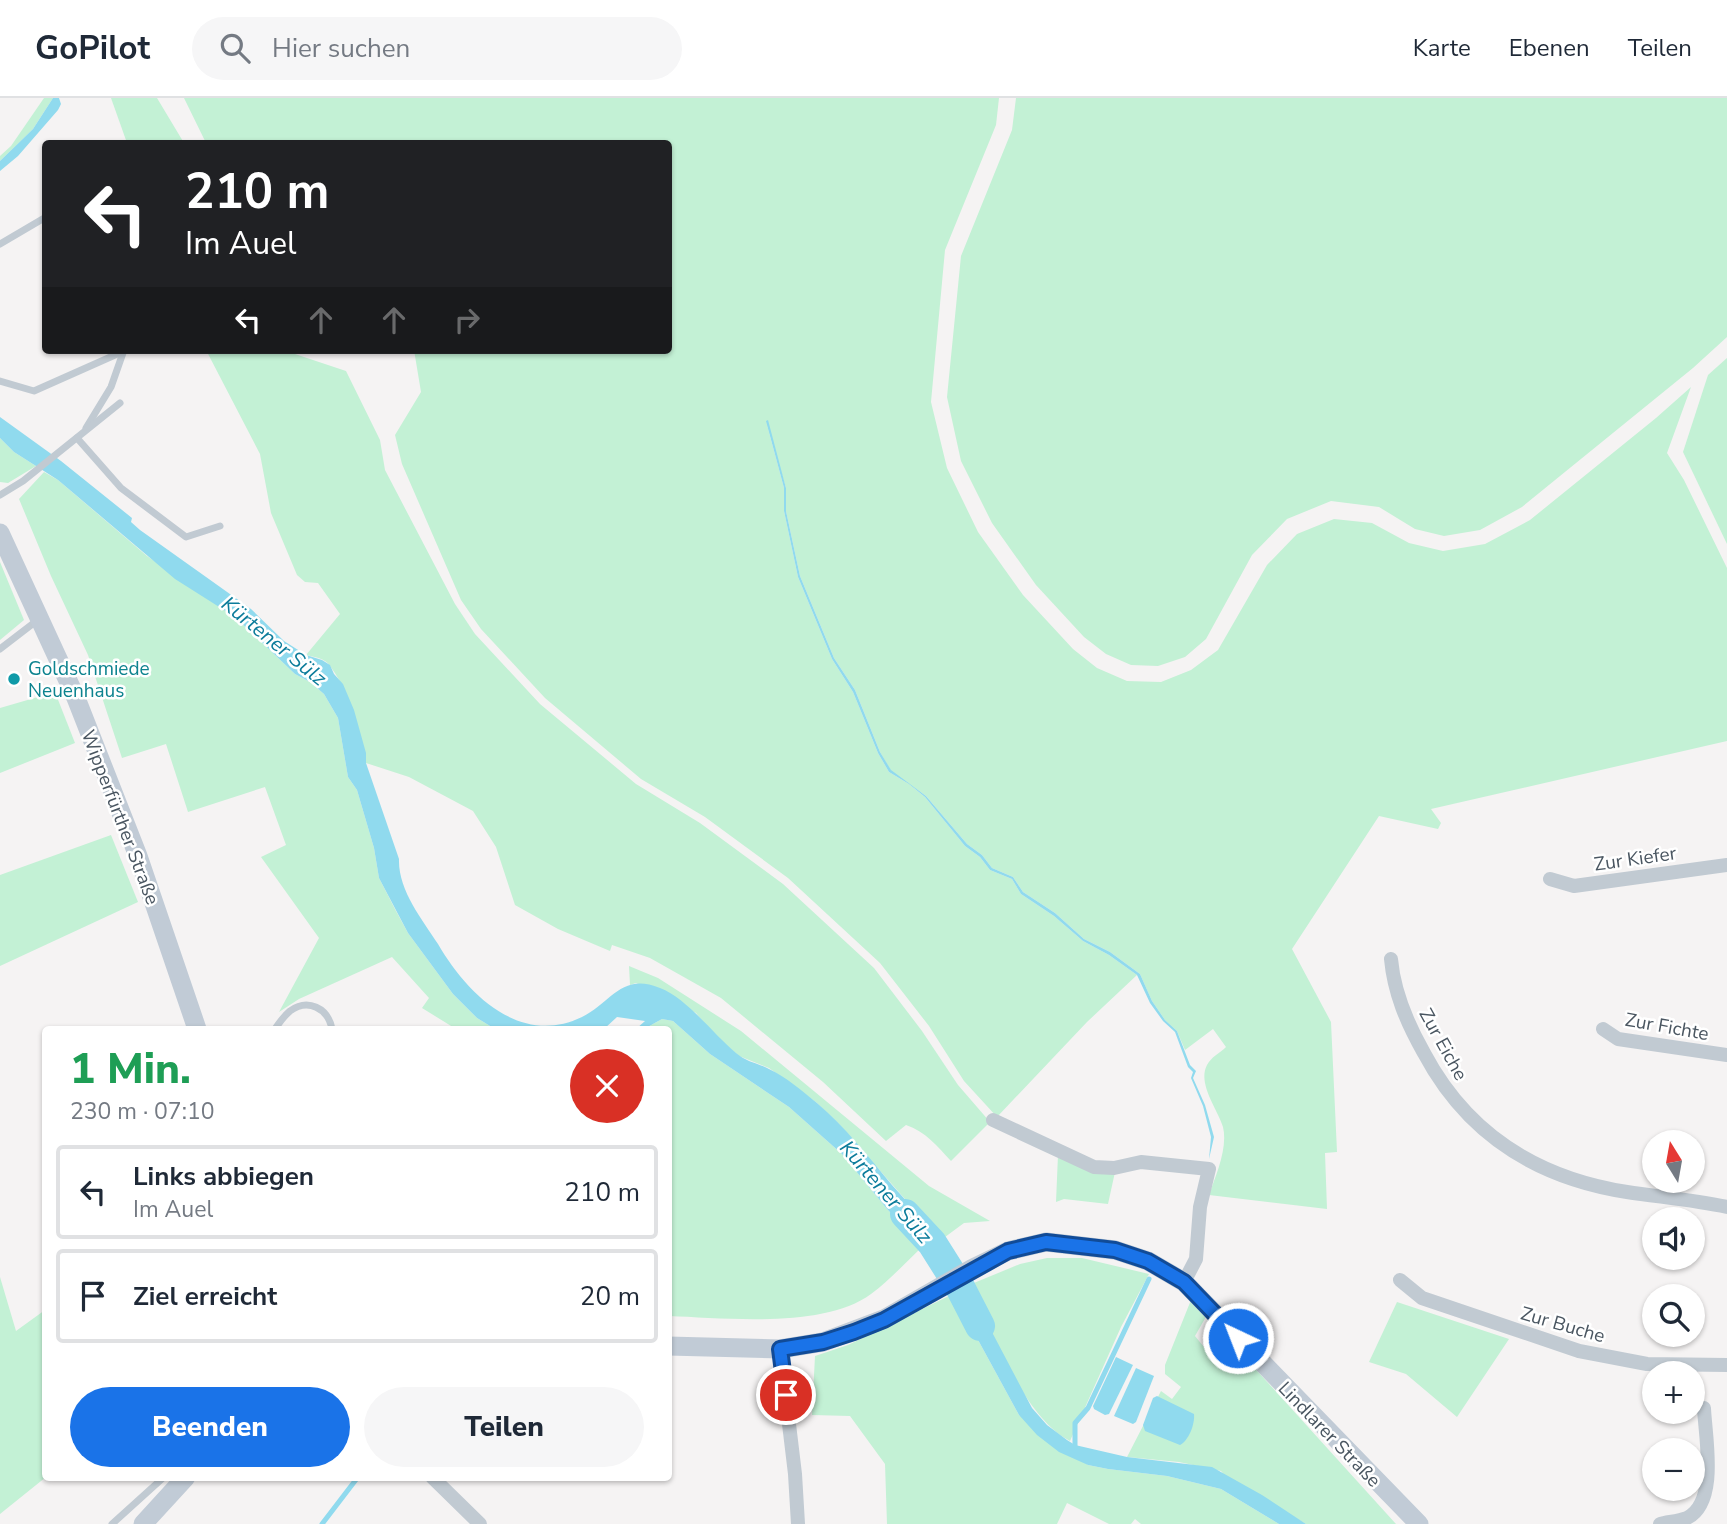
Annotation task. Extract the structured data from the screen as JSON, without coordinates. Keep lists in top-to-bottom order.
{
  "streets": {
    "main road": ["Wipperfürther Straße", "Lindlarer Straße"],
    "street": [
      "Zur Kiefer",
      "Zur Fichte",
      "Zur Eiche",
      "Zur Buche"
    ]
  },
  "water": ["Kürtener Sülz"],
  "places": ["Goldschmiede Neuenhaus"],
  "north": "top",
  "page": {
    "header": "GoPilot",
    "search": "Hier suchen",
    "nav": ["Karte", "Ebenen", "Teilen"],
    "turn": ["210 m", "Im Auel"],
    "heading": ["1 Min.", "230 m · 07:10"],
    "map_buttons": ["+", "−"],
    "list": [
      {
        "name": "Links abbiegen",
        "note": "Im Auel",
        "value": "210 m"
      },
      {
        "name": "Ziel erreicht",
        "value": "20 m"
      }
    ],
    "buttons": ["Beenden", "Teilen"]
  }
}
